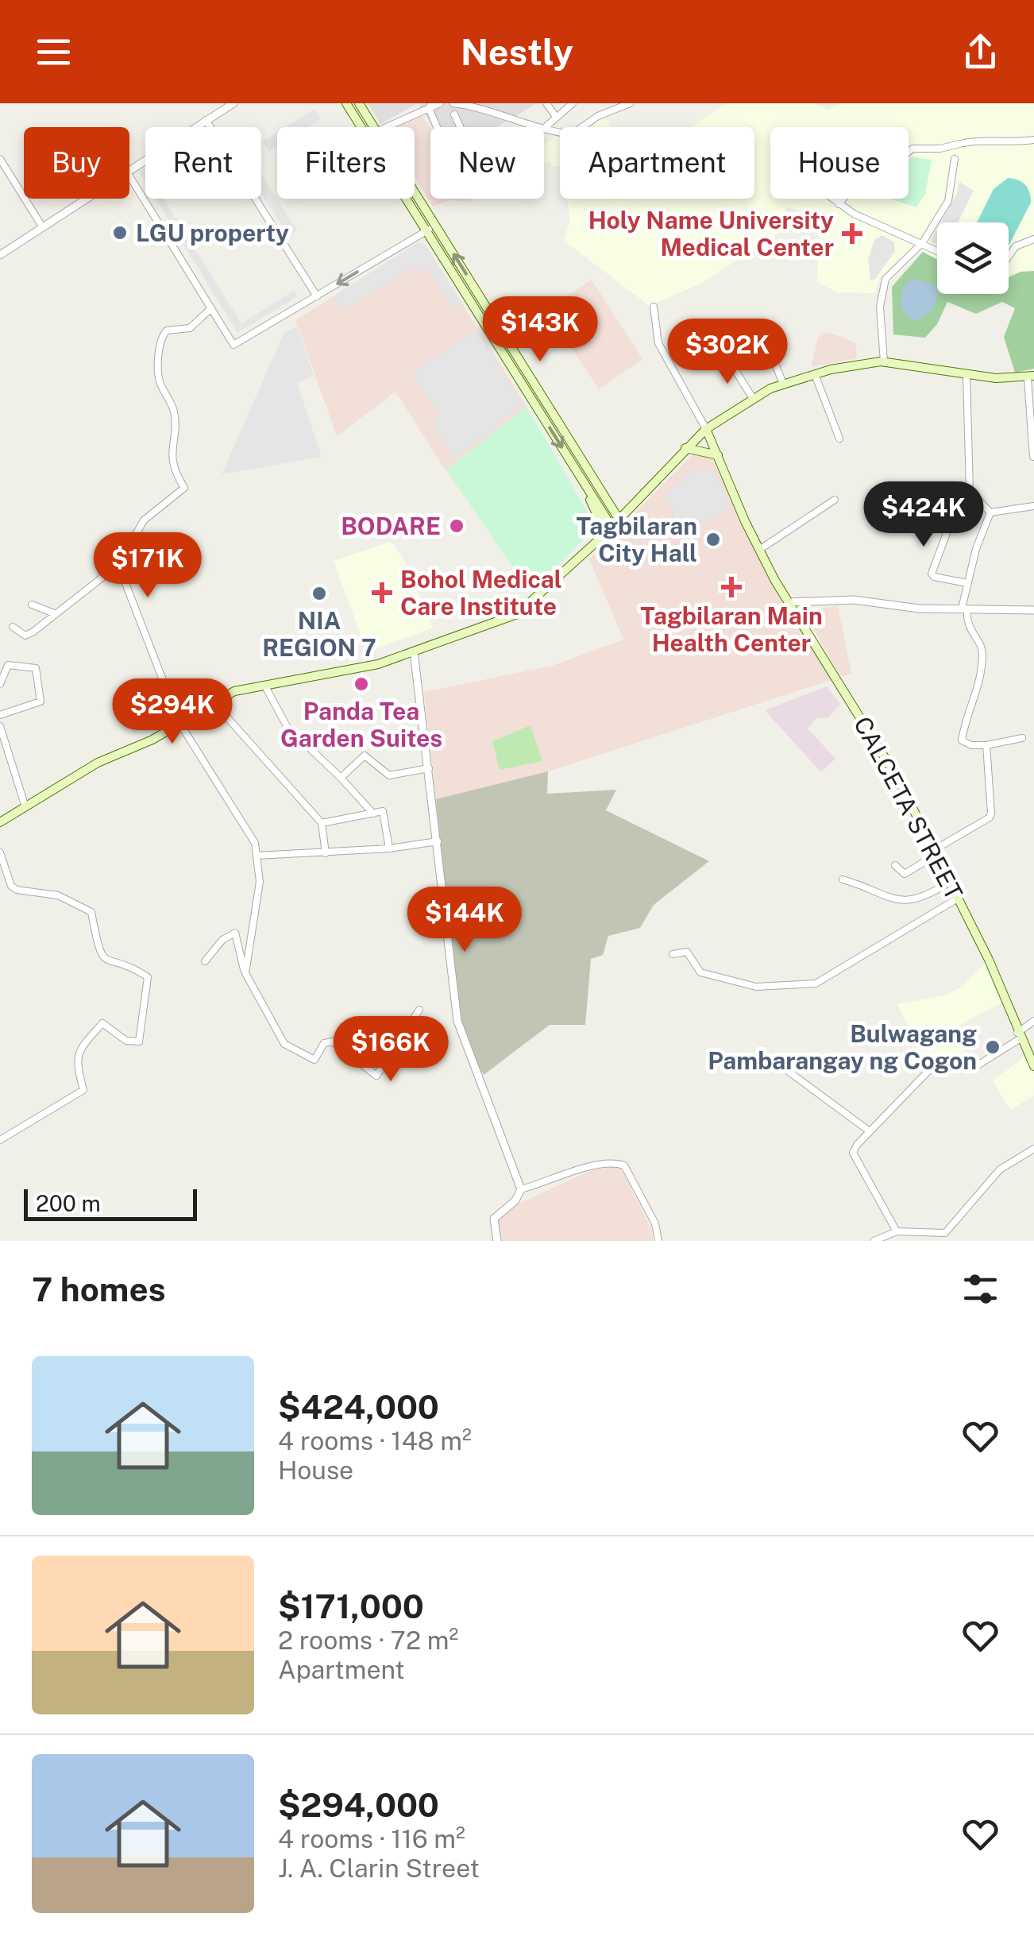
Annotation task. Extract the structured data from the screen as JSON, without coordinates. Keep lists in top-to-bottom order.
{
  "streets": {
    "main road": ["CALCETA STREET"]
  },
  "places": {
    "other": [
      "LGU property",
      "BODARE",
      "Tagbilaran City Hall",
      "NIA REGION 7",
      "Panda Tea Garden Suites",
      "Bulwagang Pambarangay ng Cogon"
    ],
    "health": ["Holy Name University Medical Center", "Tagbilaran Main Health Center", "Bohol Medical Care Institute"]
  },
  "scale_bar": "200 m",
  "page": {
    "header": "Nestly",
    "chip": [
      "Buy",
      "Rent",
      "Filters",
      "New",
      "Apartment",
      "House"
    ],
    "price": [
      "$143K",
      "$302K",
      "$424K",
      "$171K",
      "$294K",
      "$144K",
      "$166K"
    ],
    "scale": "200 m",
    "heading": "7 homes",
    "list": [
      {
        "name": "$424,000",
        "note": "4 rooms · 148 m² · House"
      },
      {
        "name": "$171,000",
        "note": "2 rooms · 72 m² · Apartment"
      },
      {
        "name": "$294,000",
        "note": "4 rooms · 116 m² · J. A. Clarin Street"
      }
    ]
  }
}
